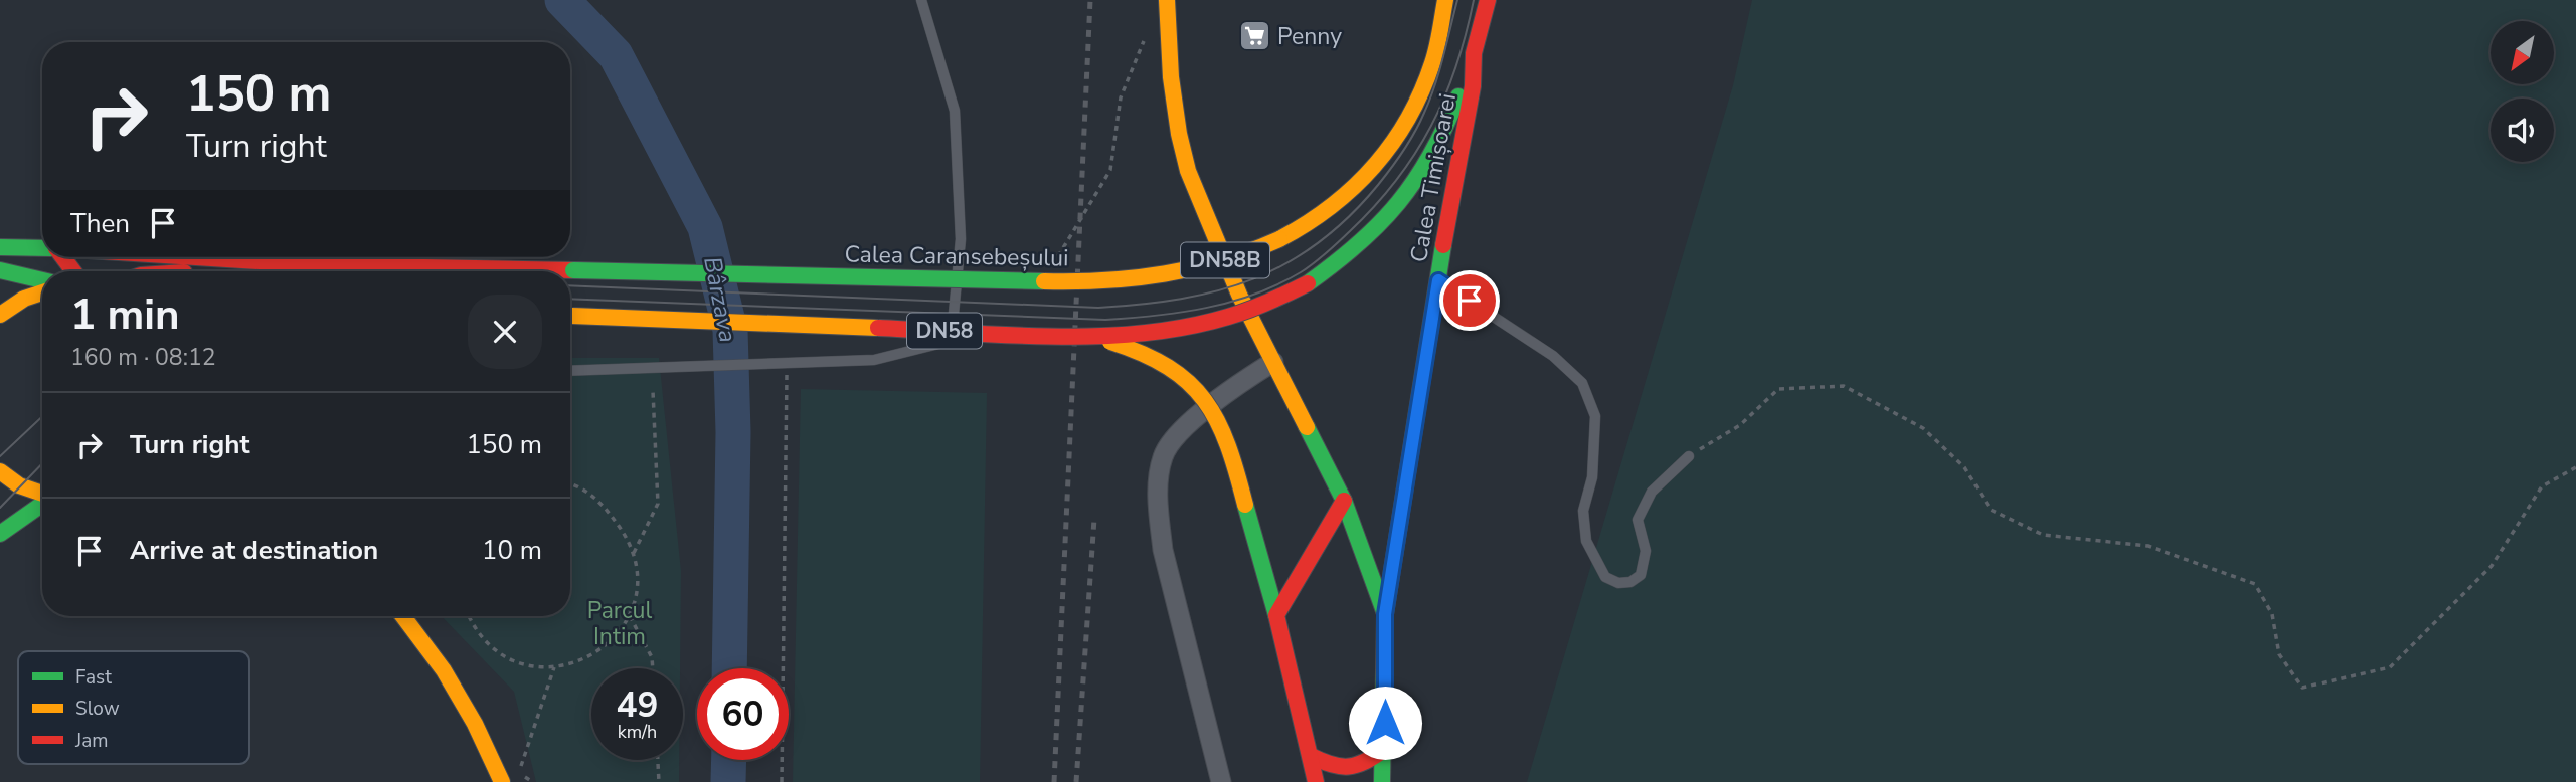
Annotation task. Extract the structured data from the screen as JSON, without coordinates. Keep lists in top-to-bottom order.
{
  "streets": {
    "main road": [
      "Calea Timișoarei",
      "Calea Caransebeșului",
      "DN58B",
      "DN58"
    ]
  },
  "crossings": [
    ["Calea Timișoarei", "DN58"]
  ],
  "water": ["Bârzava"],
  "parks": ["Parcul Intim"],
  "places": {
    "supermarket": ["Penny"]
  },
  "legend": ["Fast", "Slow", "Jam"],
  "north": "bottom left",
  "page": {
    "turn": ["150 m", "Turn right"],
    "then": "Then",
    "heading": ["1 min", "160 m · 08:12"],
    "list": [
      {
        "name": "Turn right",
        "value": "150 m"
      },
      {
        "name": "Arrive at destination",
        "value": "10 m"
      }
    ],
    "speed": "49 km/h",
    "limit": "60"
  }
}
